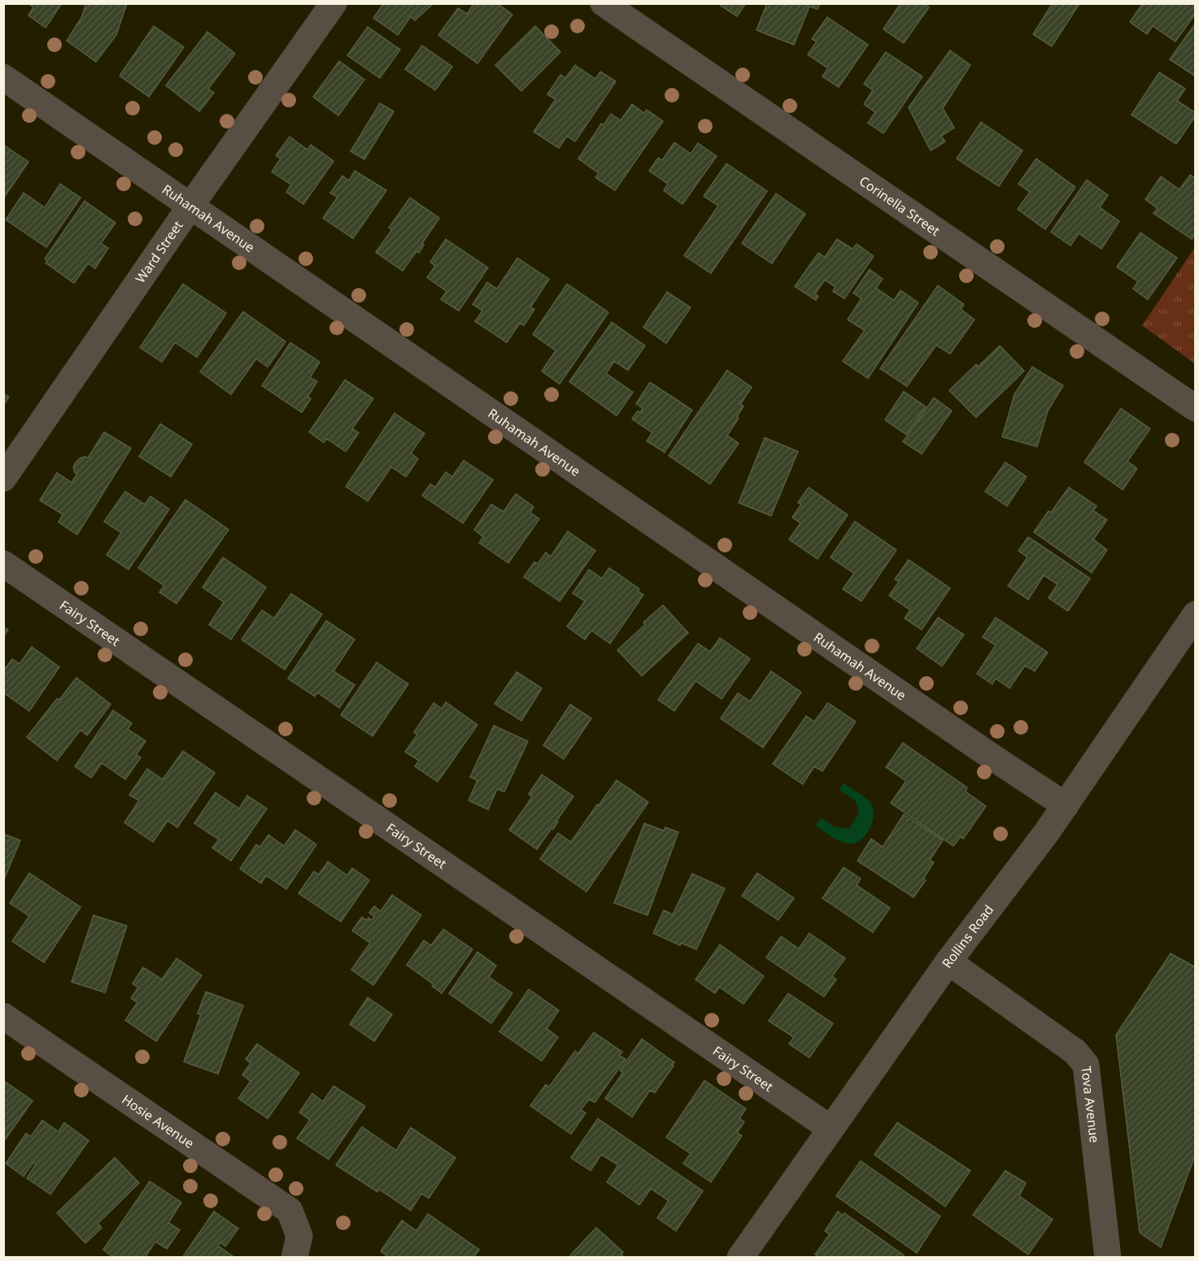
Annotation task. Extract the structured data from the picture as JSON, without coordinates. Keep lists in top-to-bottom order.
{
  "streets": {
    "street": [
      "Corinella Street",
      "Ruhamah Avenue",
      "Ward Street",
      "Fairy Street",
      "Rollins Road",
      "Tova Avenue",
      "Hosie Avenue"
    ]
  },
  "crossings": [
    ["Ruhamah Avenue", "Ward Street"],
    ["Ruhamah Avenue", "Rollins Road"],
    ["Fairy Street", "Rollins Road"],
    ["Rollins Road", "Tova Avenue"]
  ]
}
